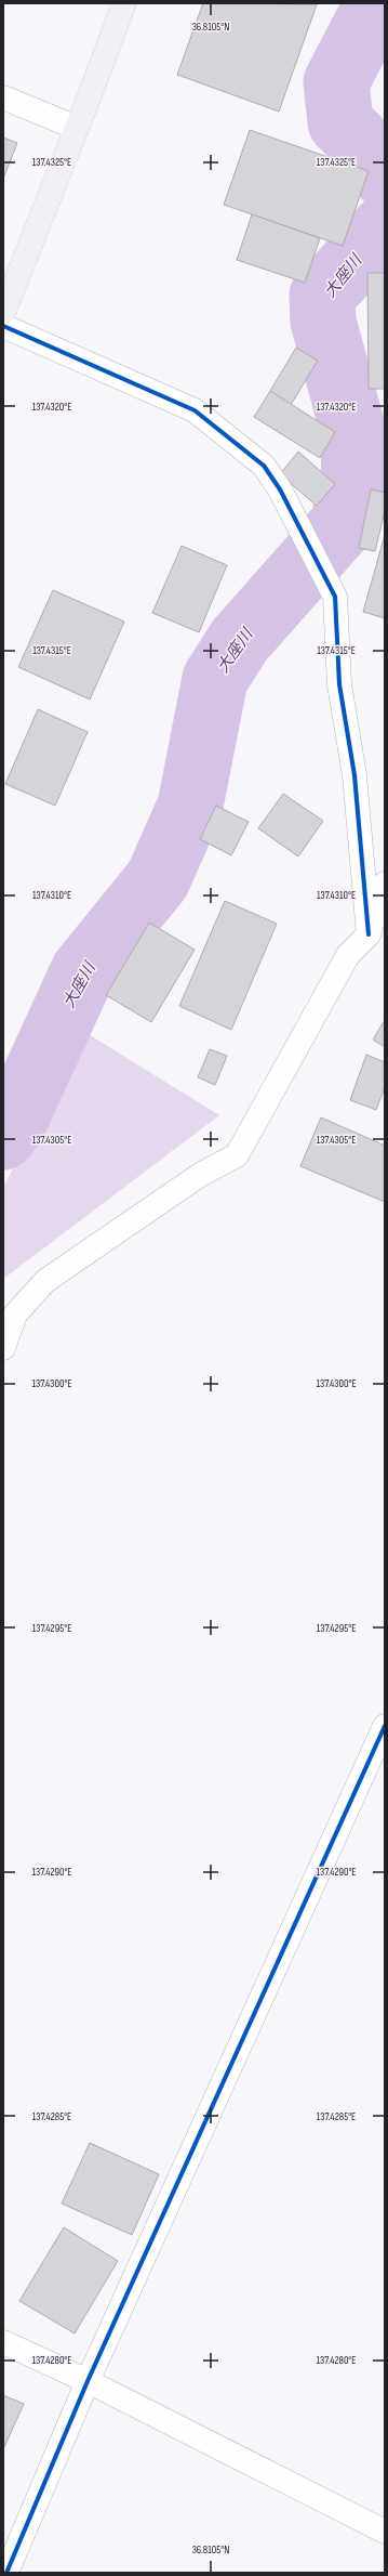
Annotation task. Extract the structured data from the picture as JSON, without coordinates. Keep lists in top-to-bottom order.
{
  "water": ["大座川"],
  "coordinates": [
    "36.8105°N",
    "137.4325°E",
    "137.4320°E",
    "137.4315°E",
    "137.4310°E",
    "137.4305°E",
    "137.4300°E",
    "137.4295°E",
    "137.4290°E",
    "137.4285°E",
    "137.4280°E"
  ]
}
